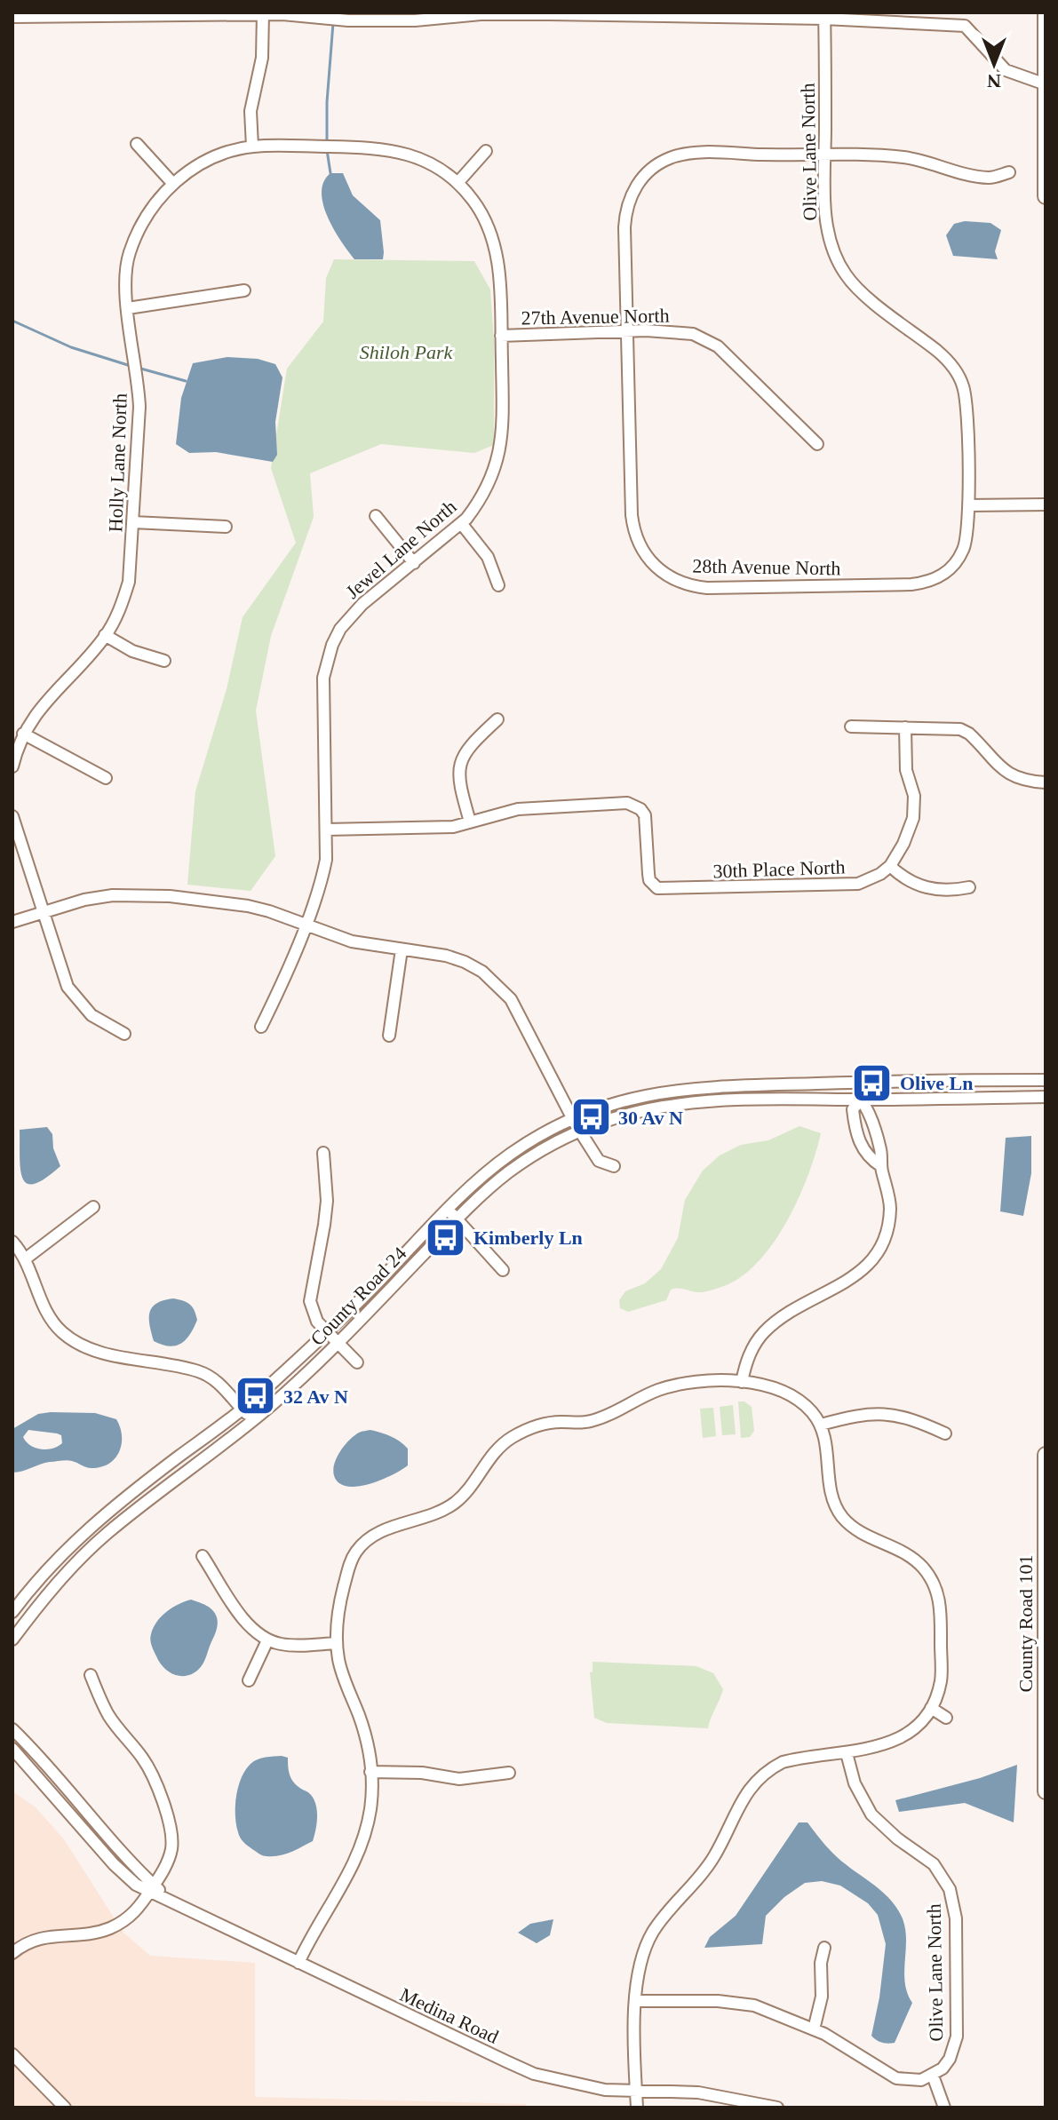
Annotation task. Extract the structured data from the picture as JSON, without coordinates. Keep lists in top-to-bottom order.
{
  "streets": {
    "main road": ["County Road 101"],
    "street": [
      "Olive Lane North",
      "27th Avenue North",
      "Holly Lane North",
      "Jewel Lane North",
      "28th Avenue North",
      "30th Place North",
      "County Road 24",
      "Medina Road"
    ]
  },
  "crossings": [
    ["Olive Lane North", "28th Avenue North"],
    ["27th Avenue North", "Jewel Lane North"],
    ["27th Avenue North", "28th Avenue North"],
    ["Holly Lane North", "Jewel Lane North"]
  ],
  "parks": ["Shiloh Park"],
  "places": {
    "bus stop": [
      "Olive Ln",
      "30 Av N",
      "Kimberly Ln",
      "32 Av N"
    ]
  },
  "north": "bottom"
}
